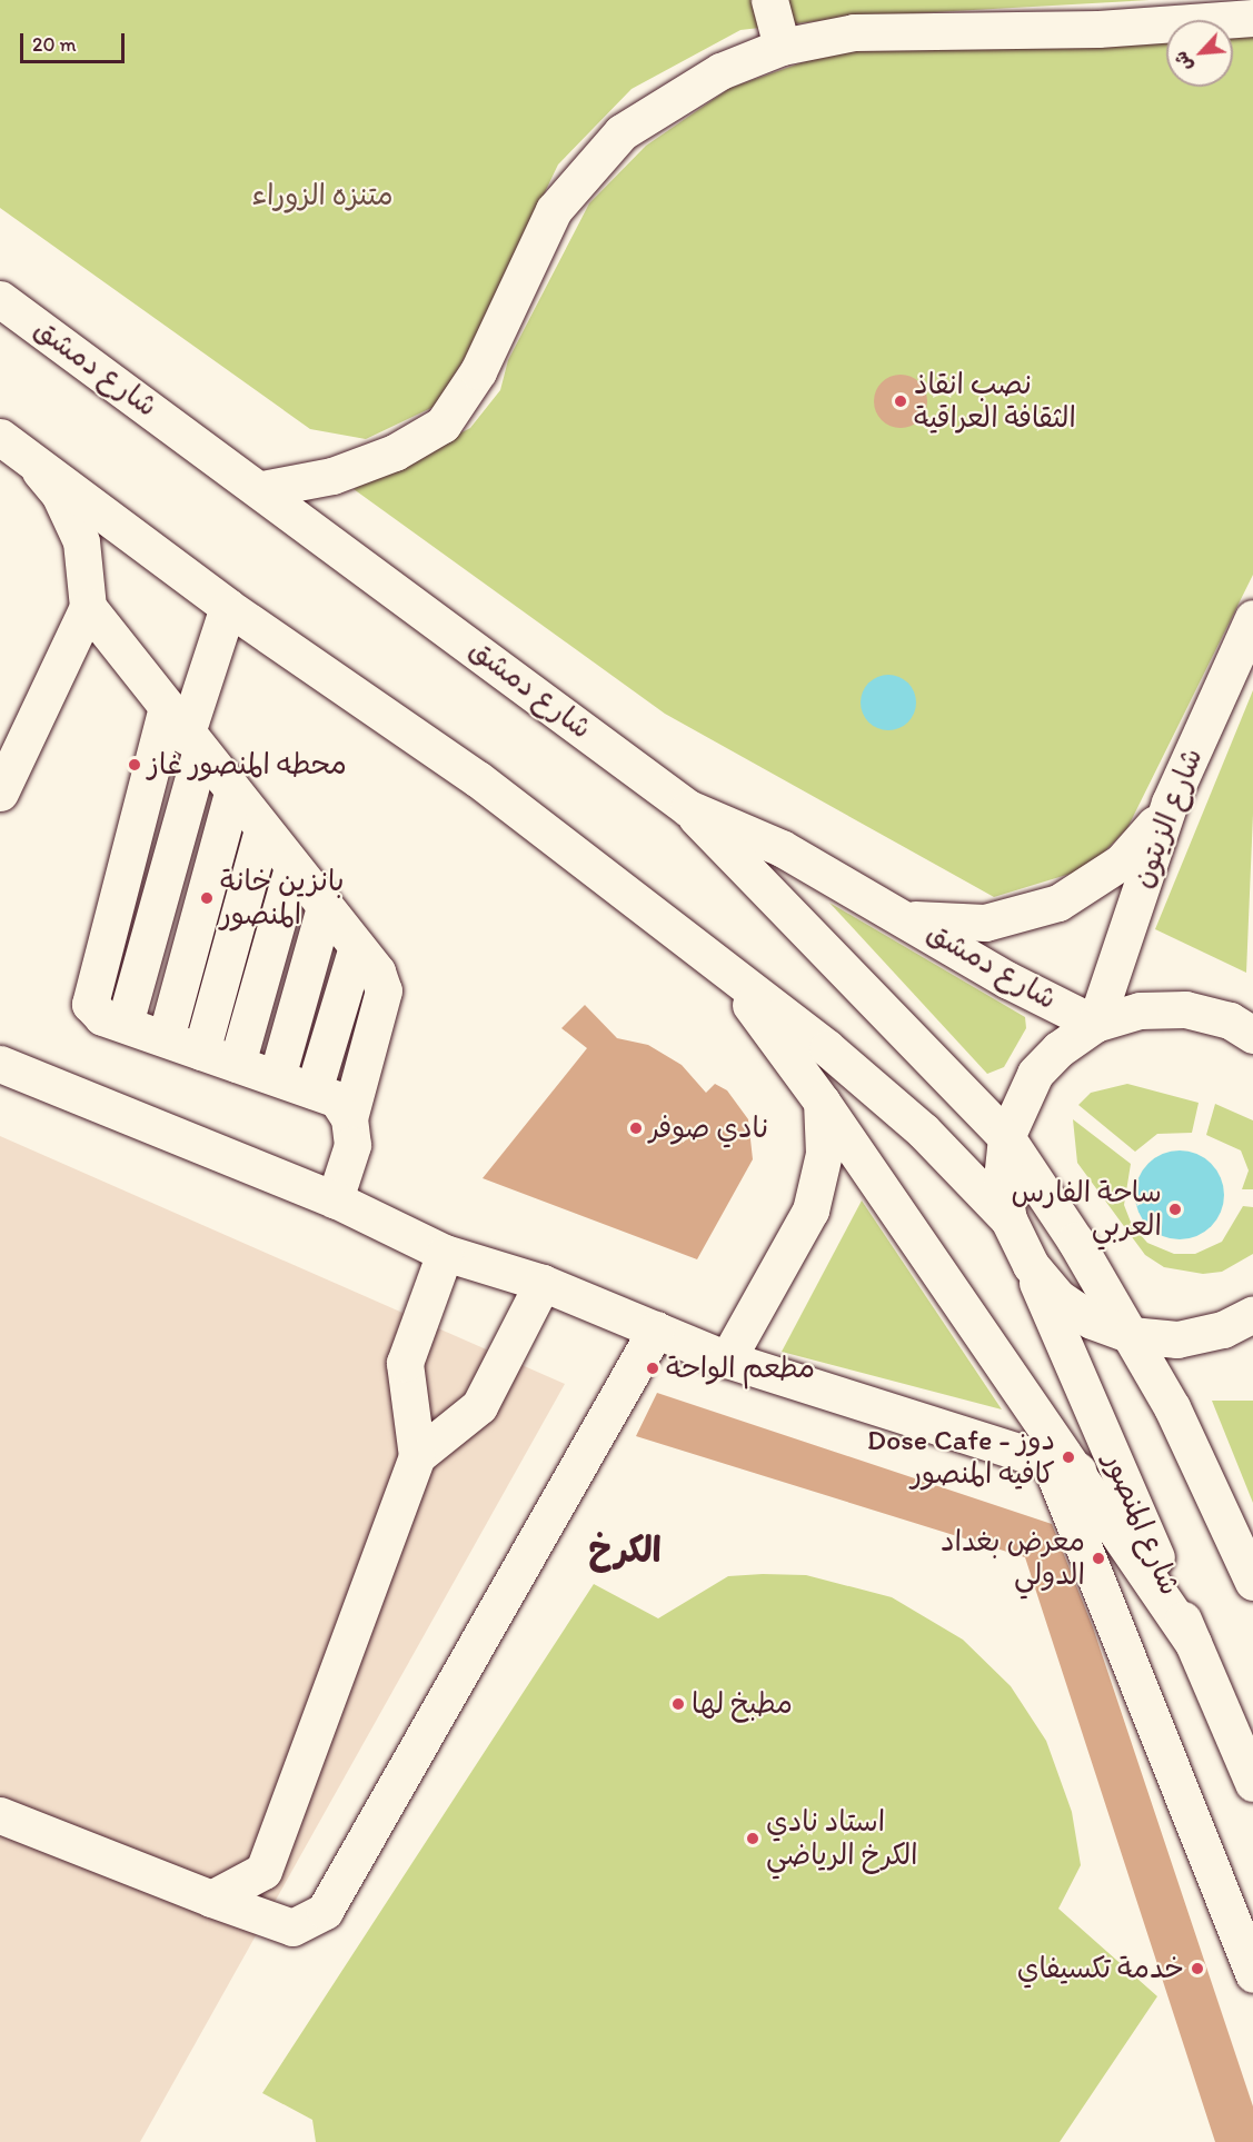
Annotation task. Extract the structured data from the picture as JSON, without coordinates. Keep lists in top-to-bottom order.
{
  "streets": {
    "main road": ["شارع دمشق", "شارع الزيتون", "شارع المنصور"]
  },
  "crossings": [
    ["شارع دمشق", "شارع الزيتون"]
  ],
  "districts": ["الكرخ"],
  "parks": ["متنزه الزوراء"],
  "places": [
    "نصب انقاذ الثقافة العراقية",
    "محطه المنصور غاز",
    "بانزين خانة المنصور",
    "نادي صوفر",
    "ساحة الفارس العربي",
    "مطعم الواحة",
    "Dose Cafe - دوز كافيه المنصور",
    "معرض بغداد الدولي",
    "مطبخ لها",
    "استاد نادي الكرخ الرياضي",
    "خدمة تكسيفاي"
  ],
  "scale_bar": "20 m",
  "north": "bottom left"
}
